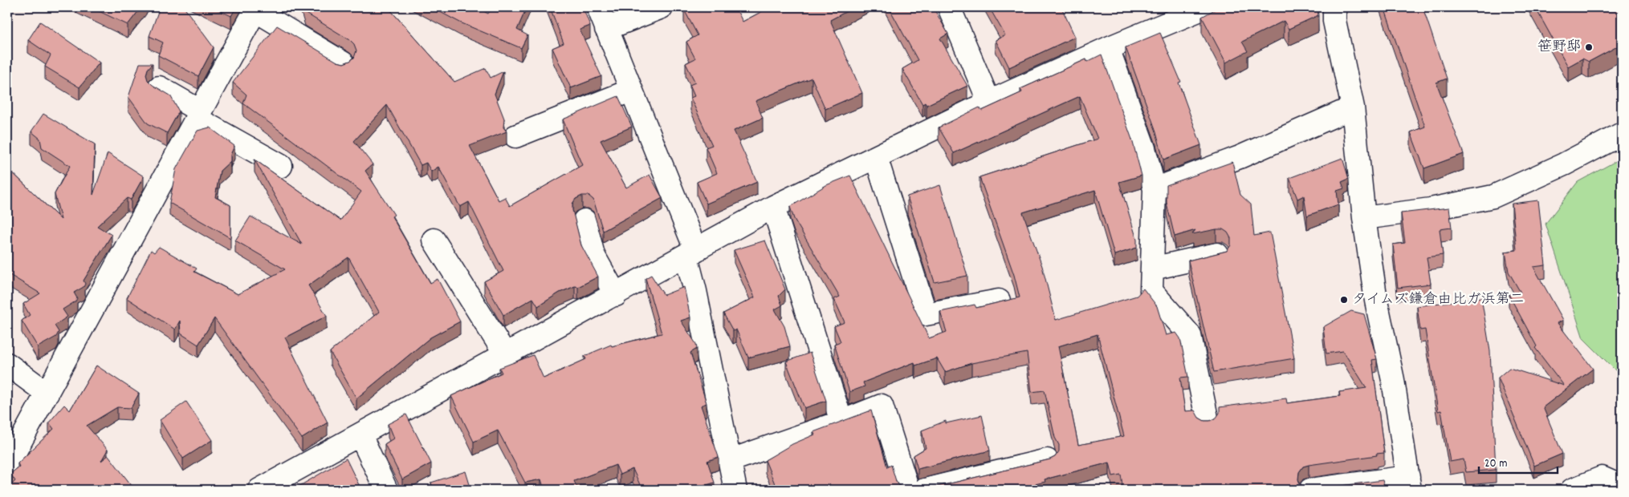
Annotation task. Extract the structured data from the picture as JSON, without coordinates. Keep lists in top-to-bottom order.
{
  "places": ["笹野邸", "タイムズ鎌倉由比ガ浜第二"],
  "scale_bar": "20 m"
}
